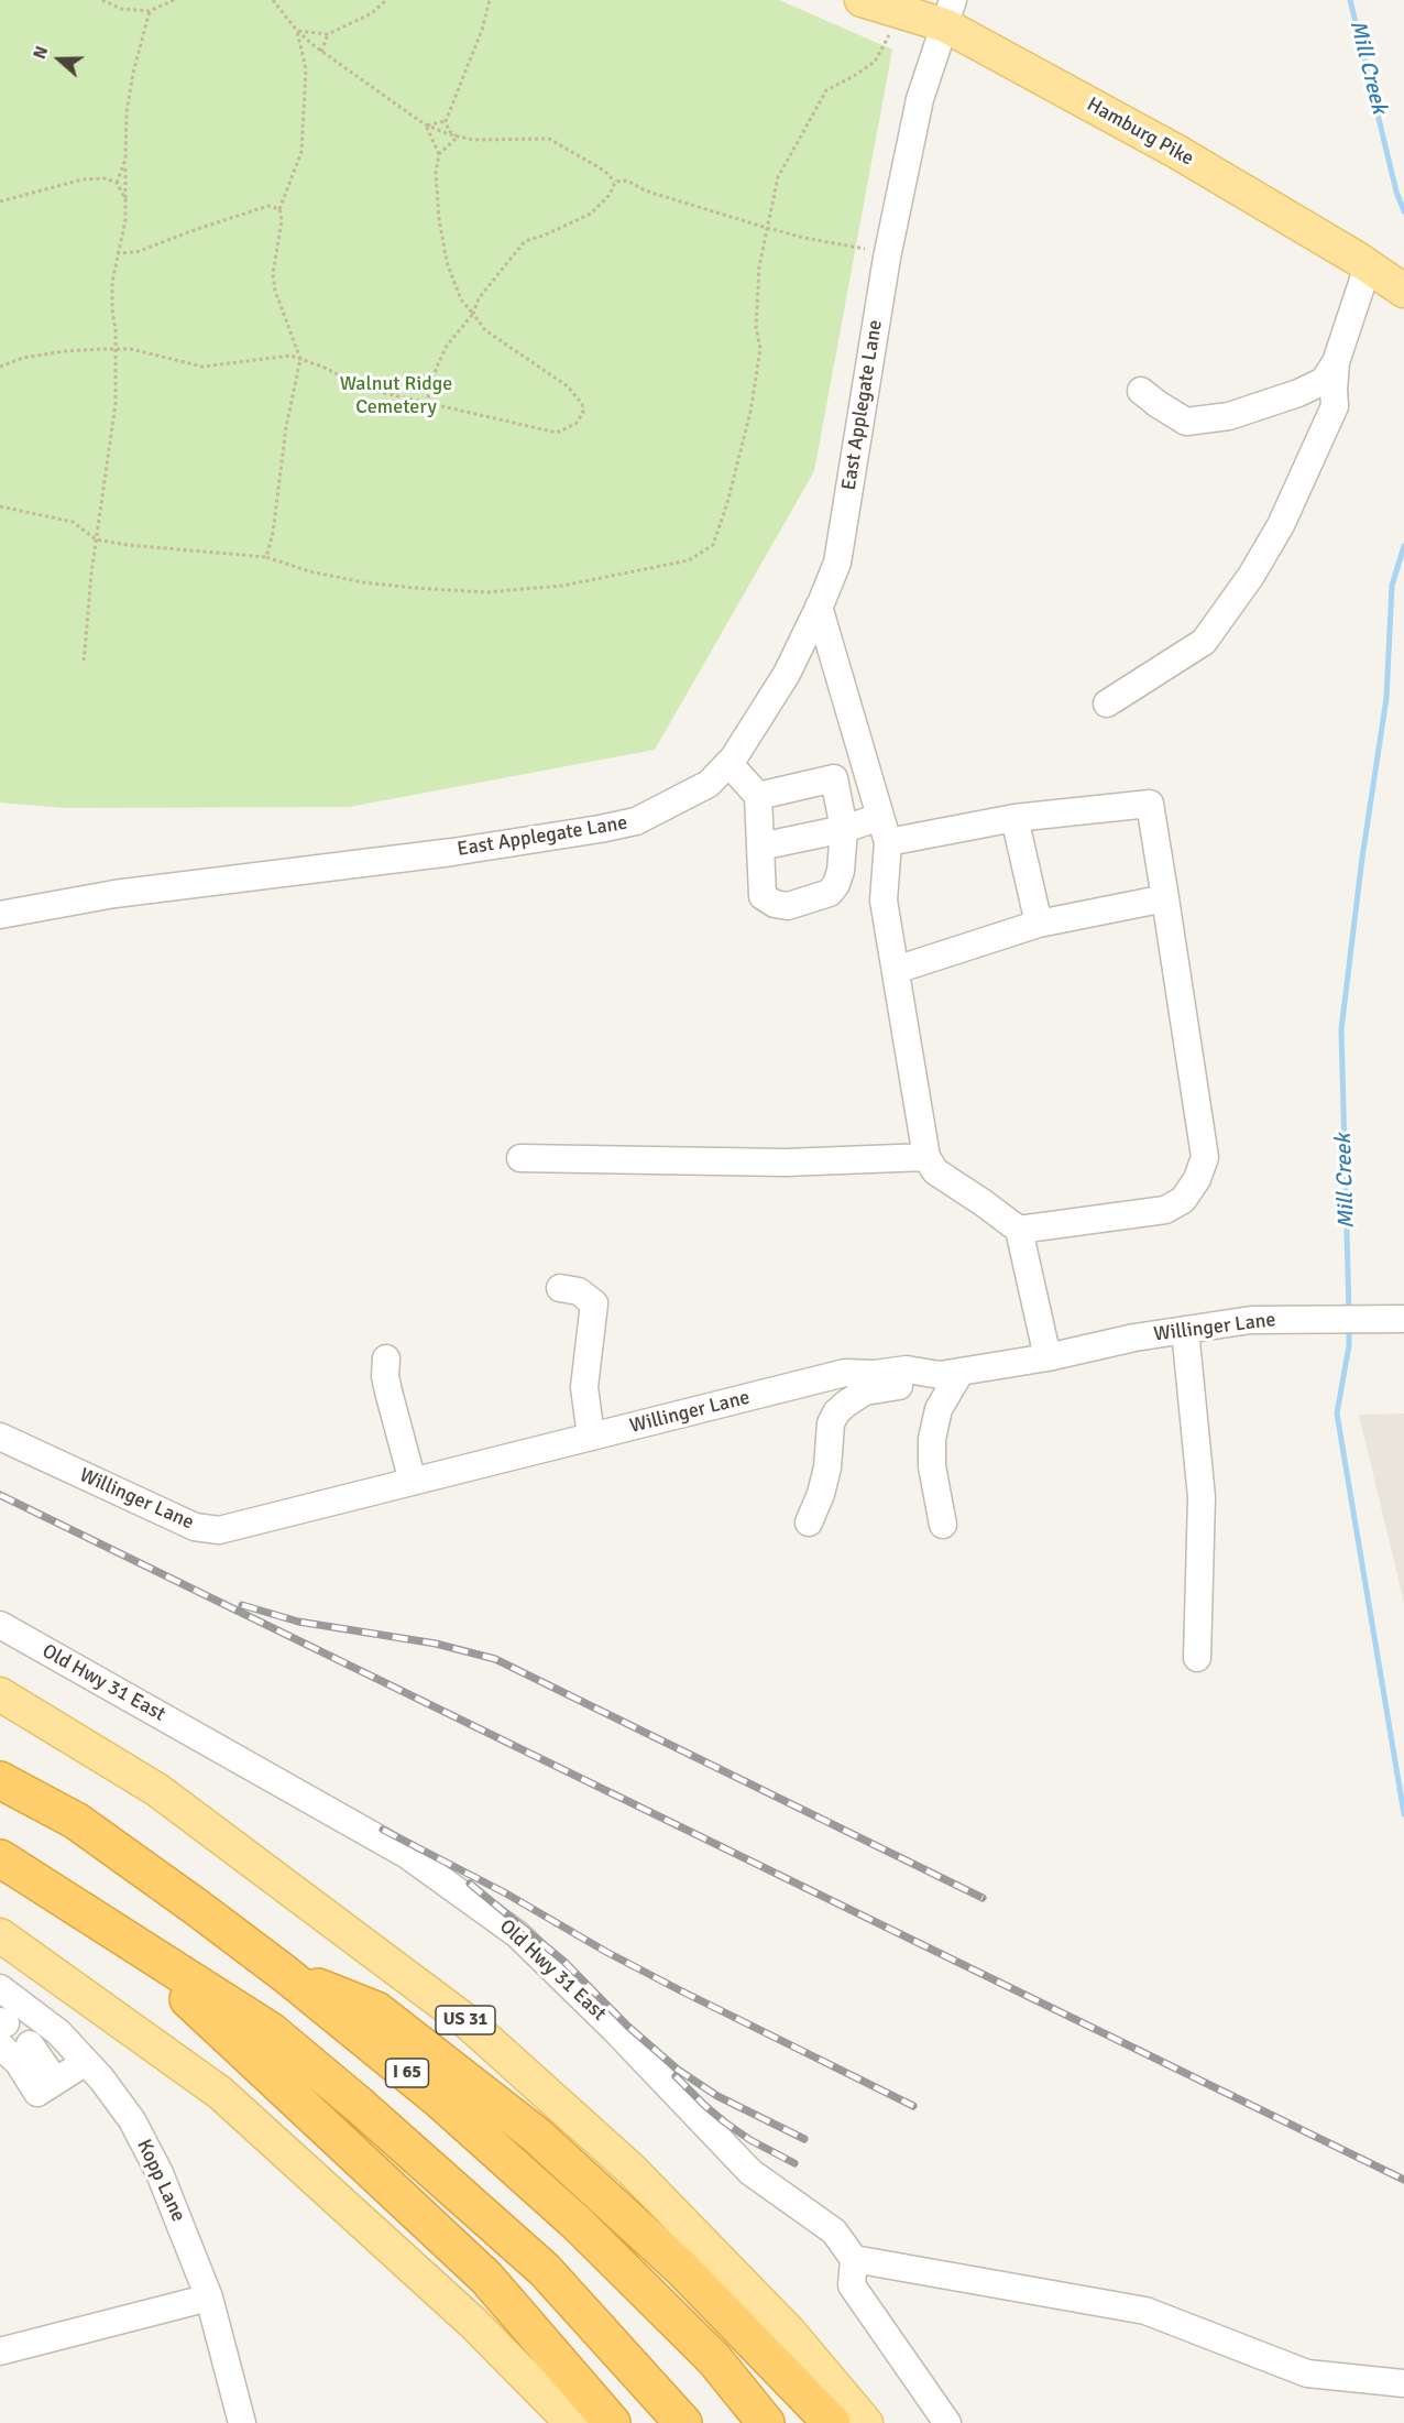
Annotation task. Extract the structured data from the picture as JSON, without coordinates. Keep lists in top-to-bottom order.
{
  "streets": {
    "highway": ["I 65"],
    "main road": ["Hamburg Pike", "US 31"],
    "street": [
      "East Applegate Lane",
      "Willinger Lane",
      "Old Hwy 31 East",
      "Kopp Lane"
    ]
  },
  "crossings": [
    ["Hamburg Pike", "East Applegate Lane"]
  ],
  "water": ["Mill Creek"],
  "parks": ["Walnut Ridge Cemetery"],
  "north": "left"
}
